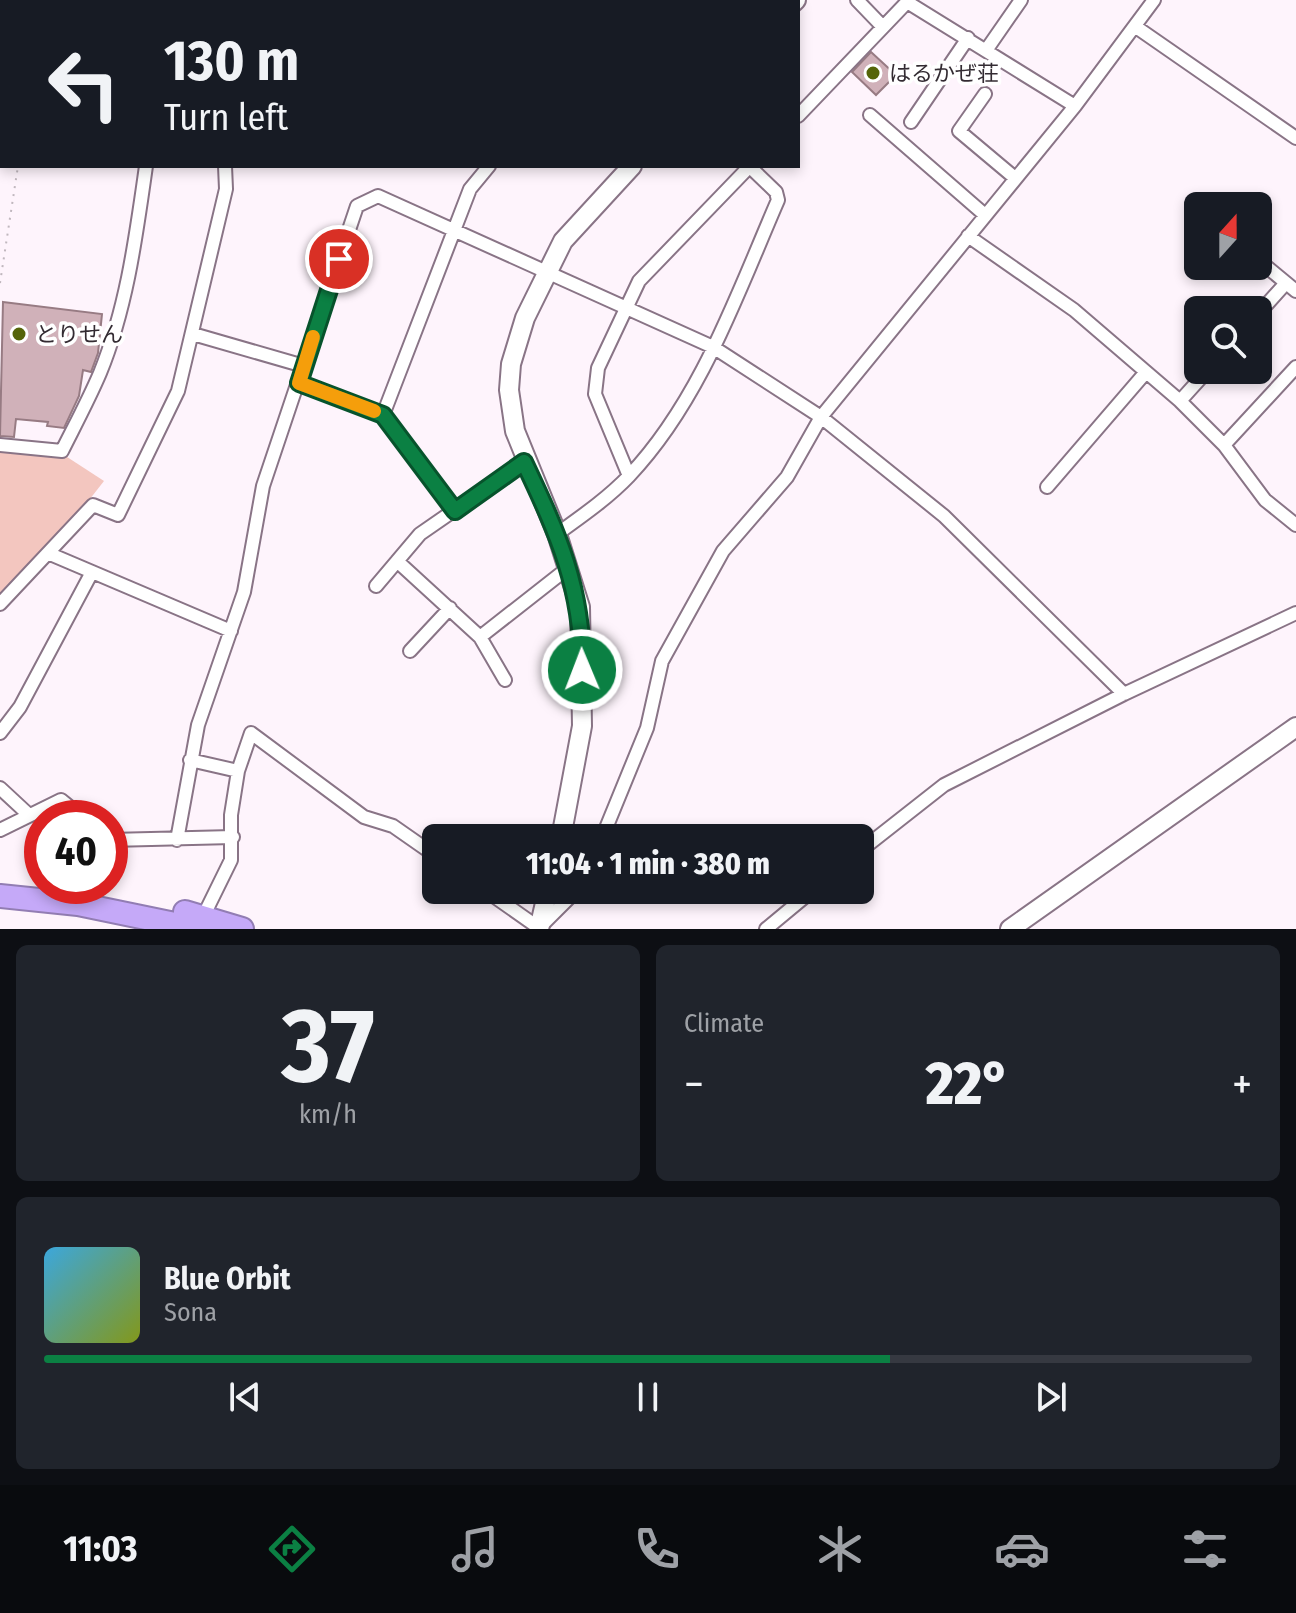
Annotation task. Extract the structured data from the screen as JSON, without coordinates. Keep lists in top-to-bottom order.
{
  "places": ["はるかぜ荘", "とりせん"],
  "north": "top",
  "page": {
    "turn": ["130 m", "Turn left"],
    "limit": "40",
    "trip": "11:04 · 1 min · 380 m",
    "tile": [
      ["37", "km/h"],
      "Climate"
    ],
    "heat": ["−", "22°", "+"],
    "song": ["Blue Orbit", "Sona"],
    "tabs": "11:03"
  }
}
